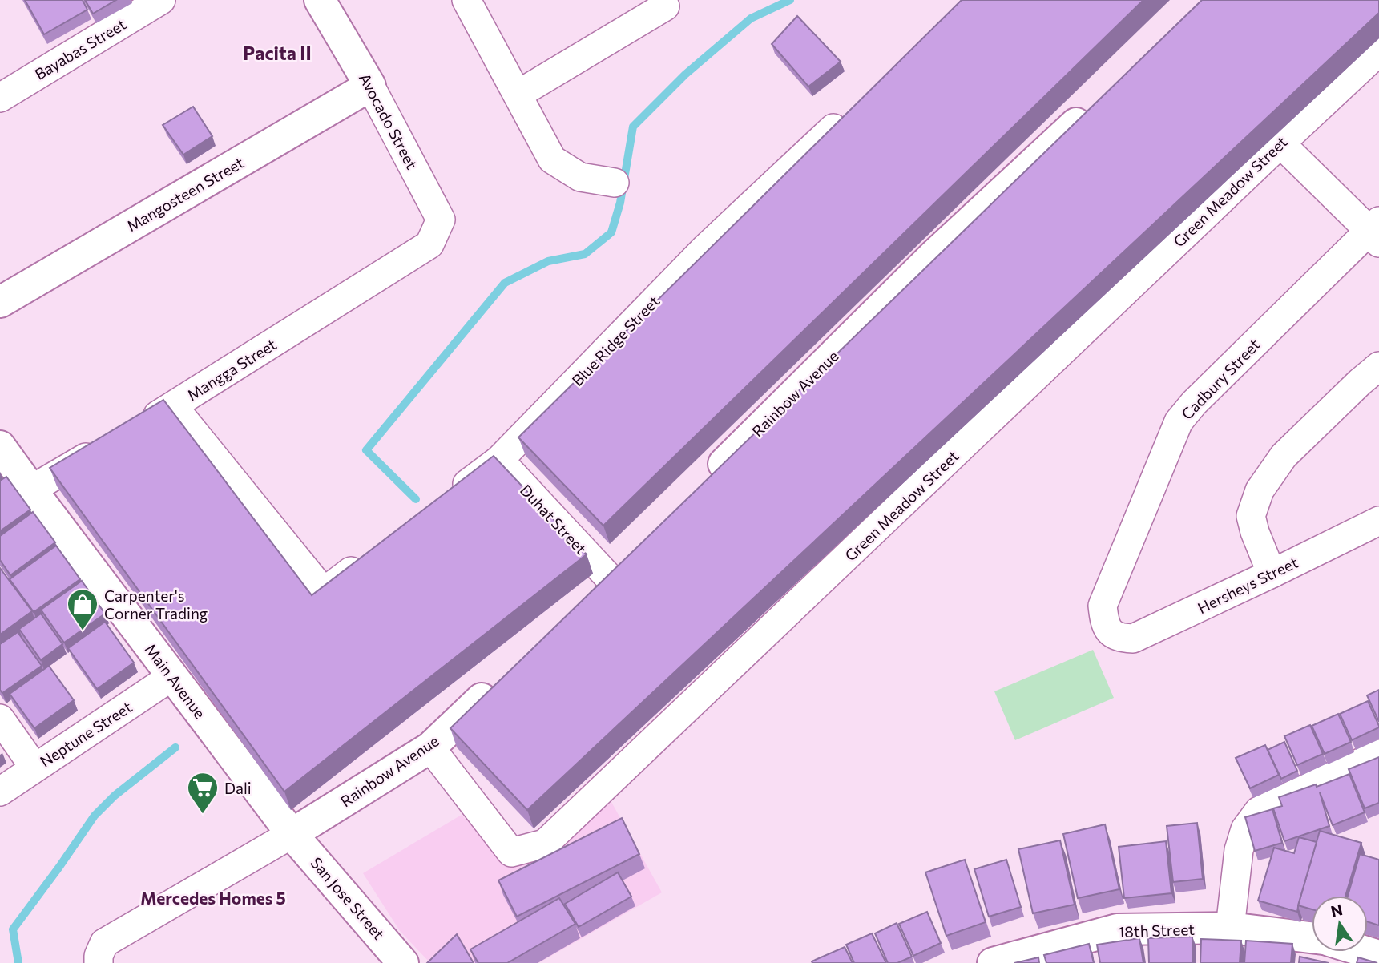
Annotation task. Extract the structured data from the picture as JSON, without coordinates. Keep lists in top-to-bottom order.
{
  "streets": {
    "street": [
      "Bayabas Street",
      "Avocado Street",
      "Green Meadow Street",
      "Mangosteen Street",
      "Blue Ridge Street",
      "Mangga Street",
      "Cadbury Street",
      "Rainbow Avenue",
      "Duhat Street",
      "Hersheys Street",
      "Main Avenue",
      "Neptune Street",
      "San Jose Street",
      "18th Street"
    ]
  },
  "crossings": [
    ["Avocado Street", "Mangosteen Street"],
    ["Avocado Street", "Mangga Street"],
    ["Green Meadow Street", "Rainbow Avenue"],
    ["Blue Ridge Street", "Duhat Street"],
    ["Cadbury Street", "Hersheys Street"],
    ["Rainbow Avenue", "Main Avenue"],
    ["Rainbow Avenue", "San Jose Street"],
    ["Main Avenue", "Neptune Street"],
    ["Main Avenue", "San Jose Street"]
  ],
  "districts": ["Pacita II", "Mercedes Homes 5"],
  "places": {
    "shop": ["Carpenter's Corner Trading"],
    "supermarket": ["Dali"]
  },
  "north": "top"
}
